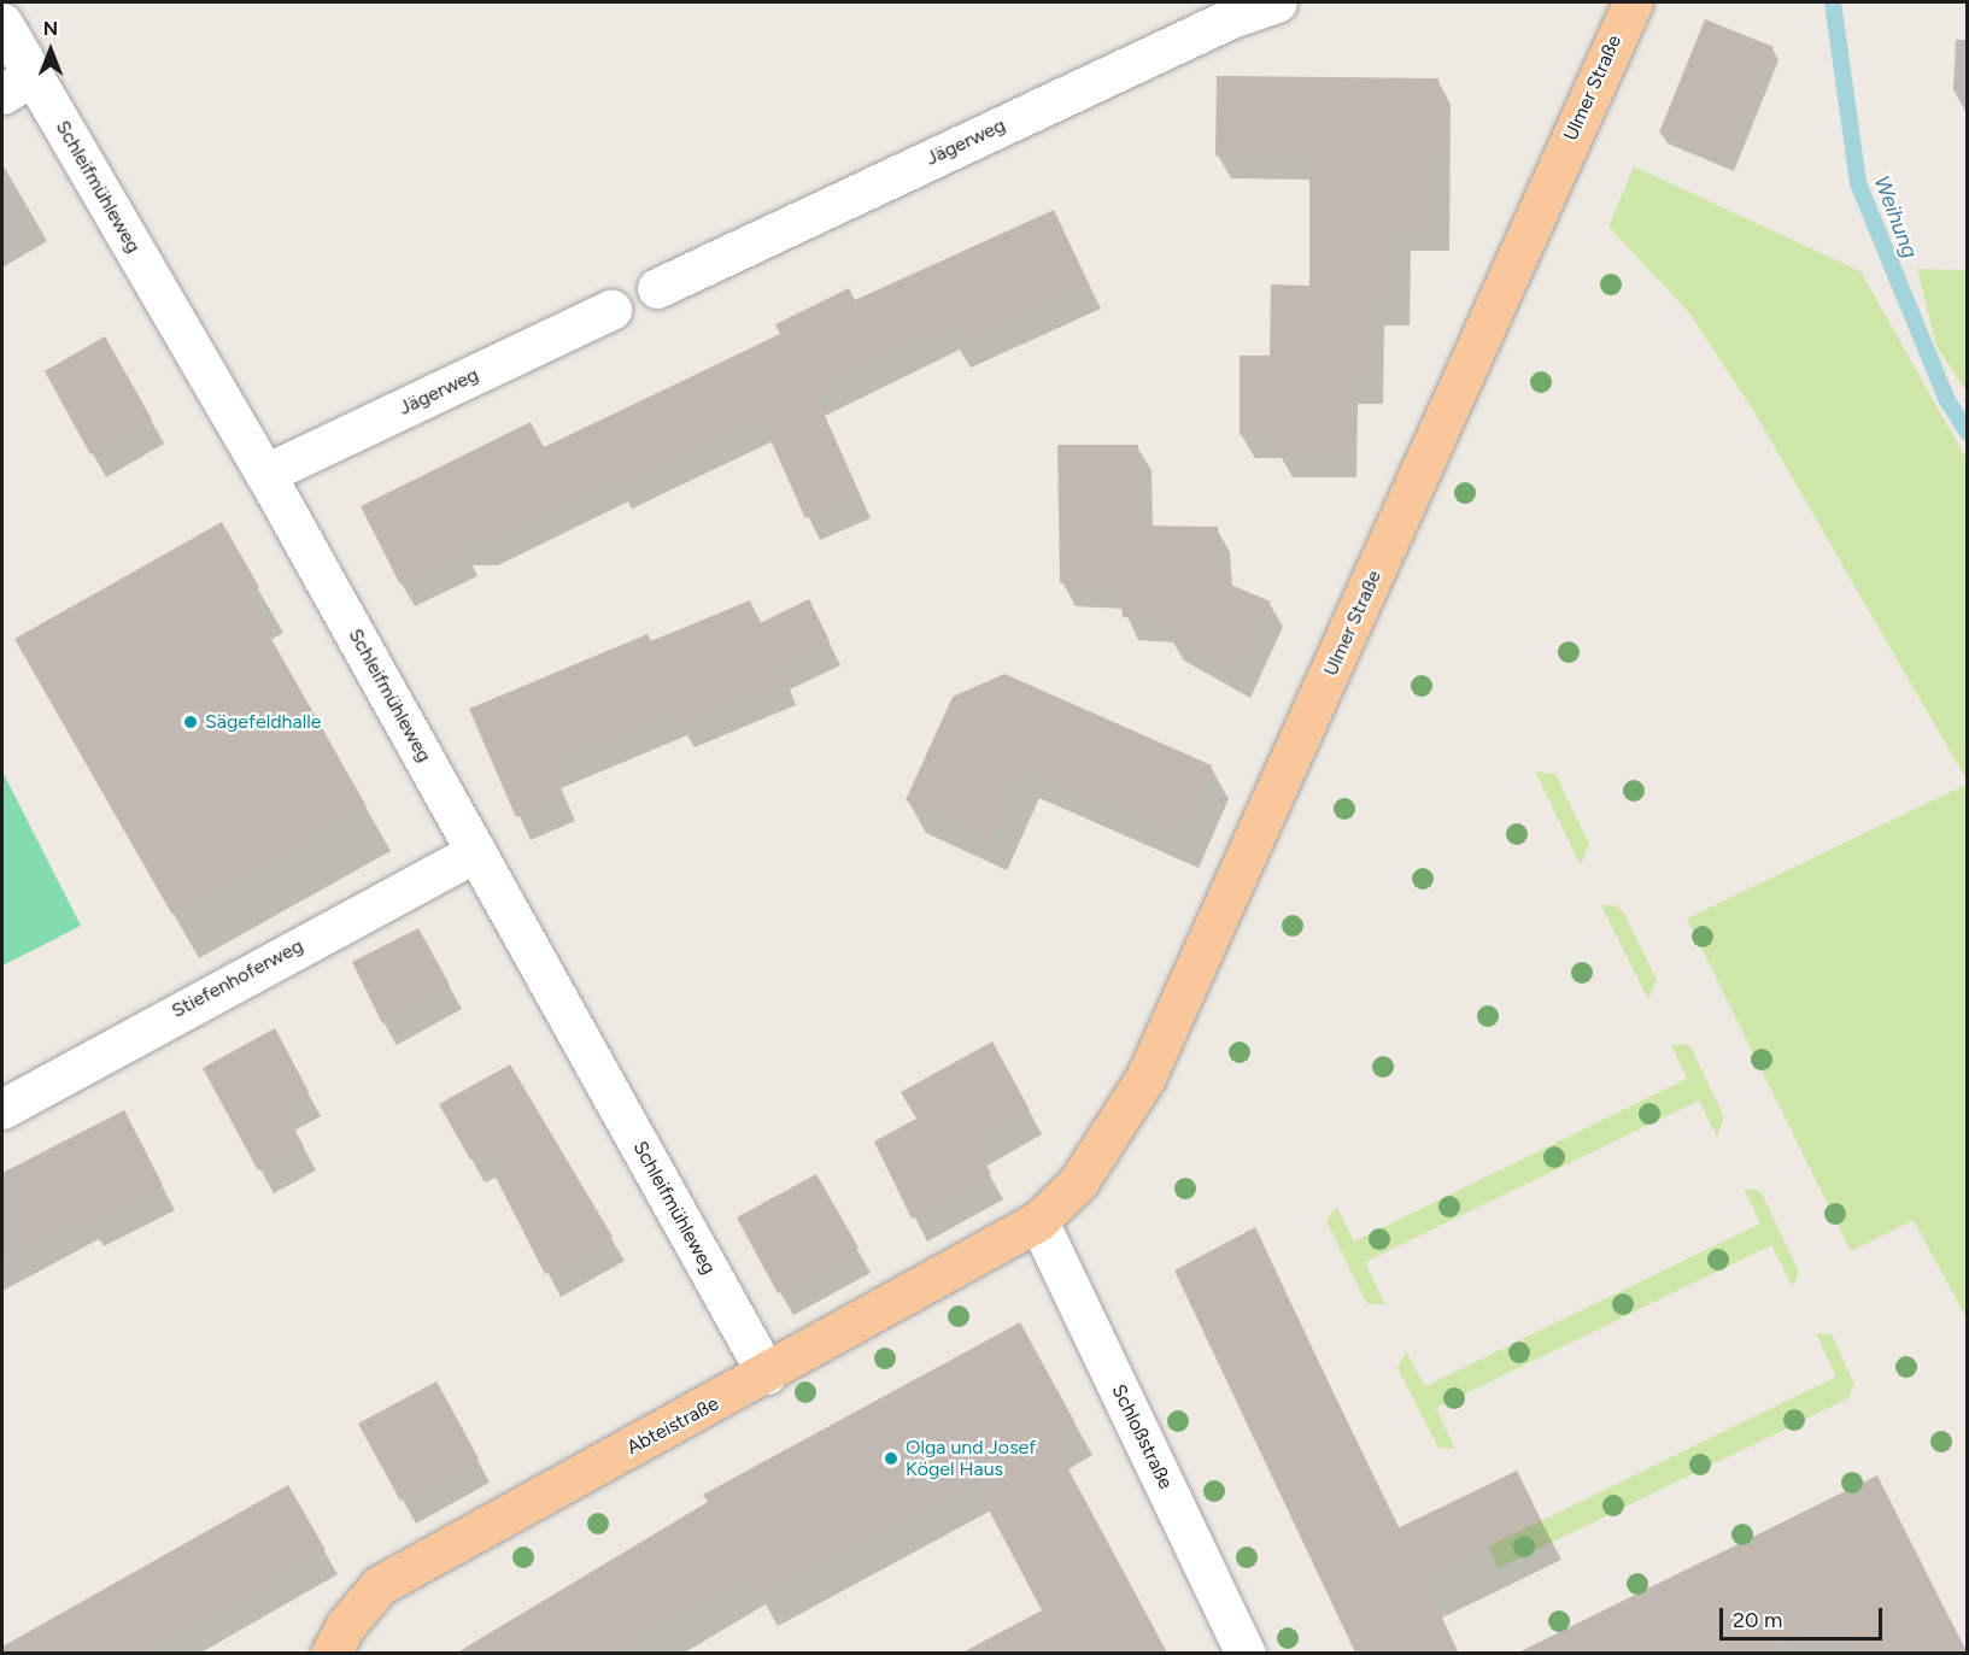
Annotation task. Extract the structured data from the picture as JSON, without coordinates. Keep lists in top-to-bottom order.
{
  "streets": {
    "main road": ["Ulmer Straße", "Abteistraße"],
    "street": [
      "Jägerweg",
      "Schleifmühleweg",
      "Stiefenhoferweg",
      "Schloßstraße"
    ]
  },
  "crossings": [
    ["Ulmer Straße", "Abteistraße"],
    ["Ulmer Straße", "Schloßstraße"],
    ["Jägerweg", "Schleifmühleweg"],
    ["Schleifmühleweg", "Stiefenhoferweg"],
    ["Schleifmühleweg", "Abteistraße"],
    ["Abteistraße", "Schloßstraße"]
  ],
  "water": ["Weihung"],
  "places": ["Sägefeldhalle", "Olga und Josef Kögel Haus"],
  "scale_bar": "20 m",
  "north": "top"
}
